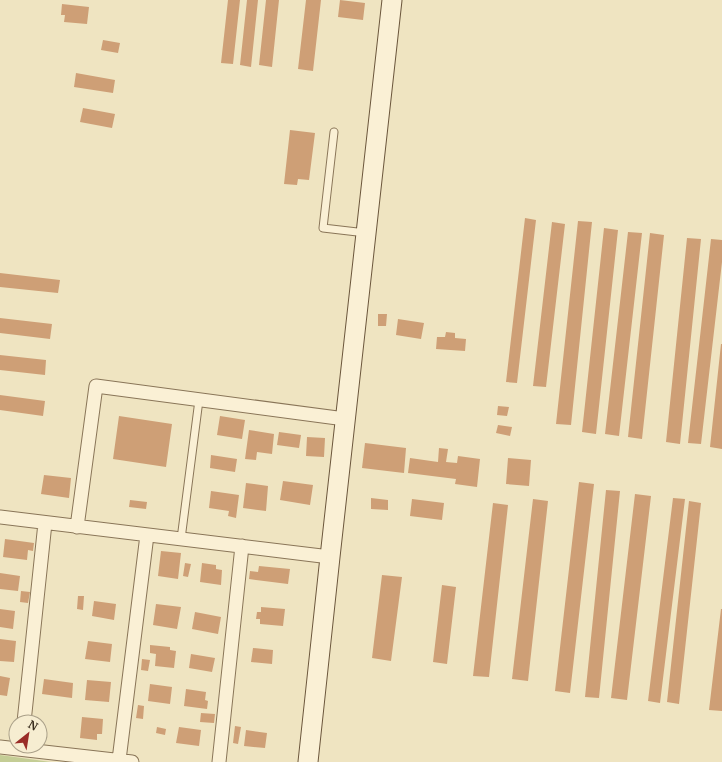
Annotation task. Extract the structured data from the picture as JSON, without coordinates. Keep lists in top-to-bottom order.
{
  "north": "top right"
}
